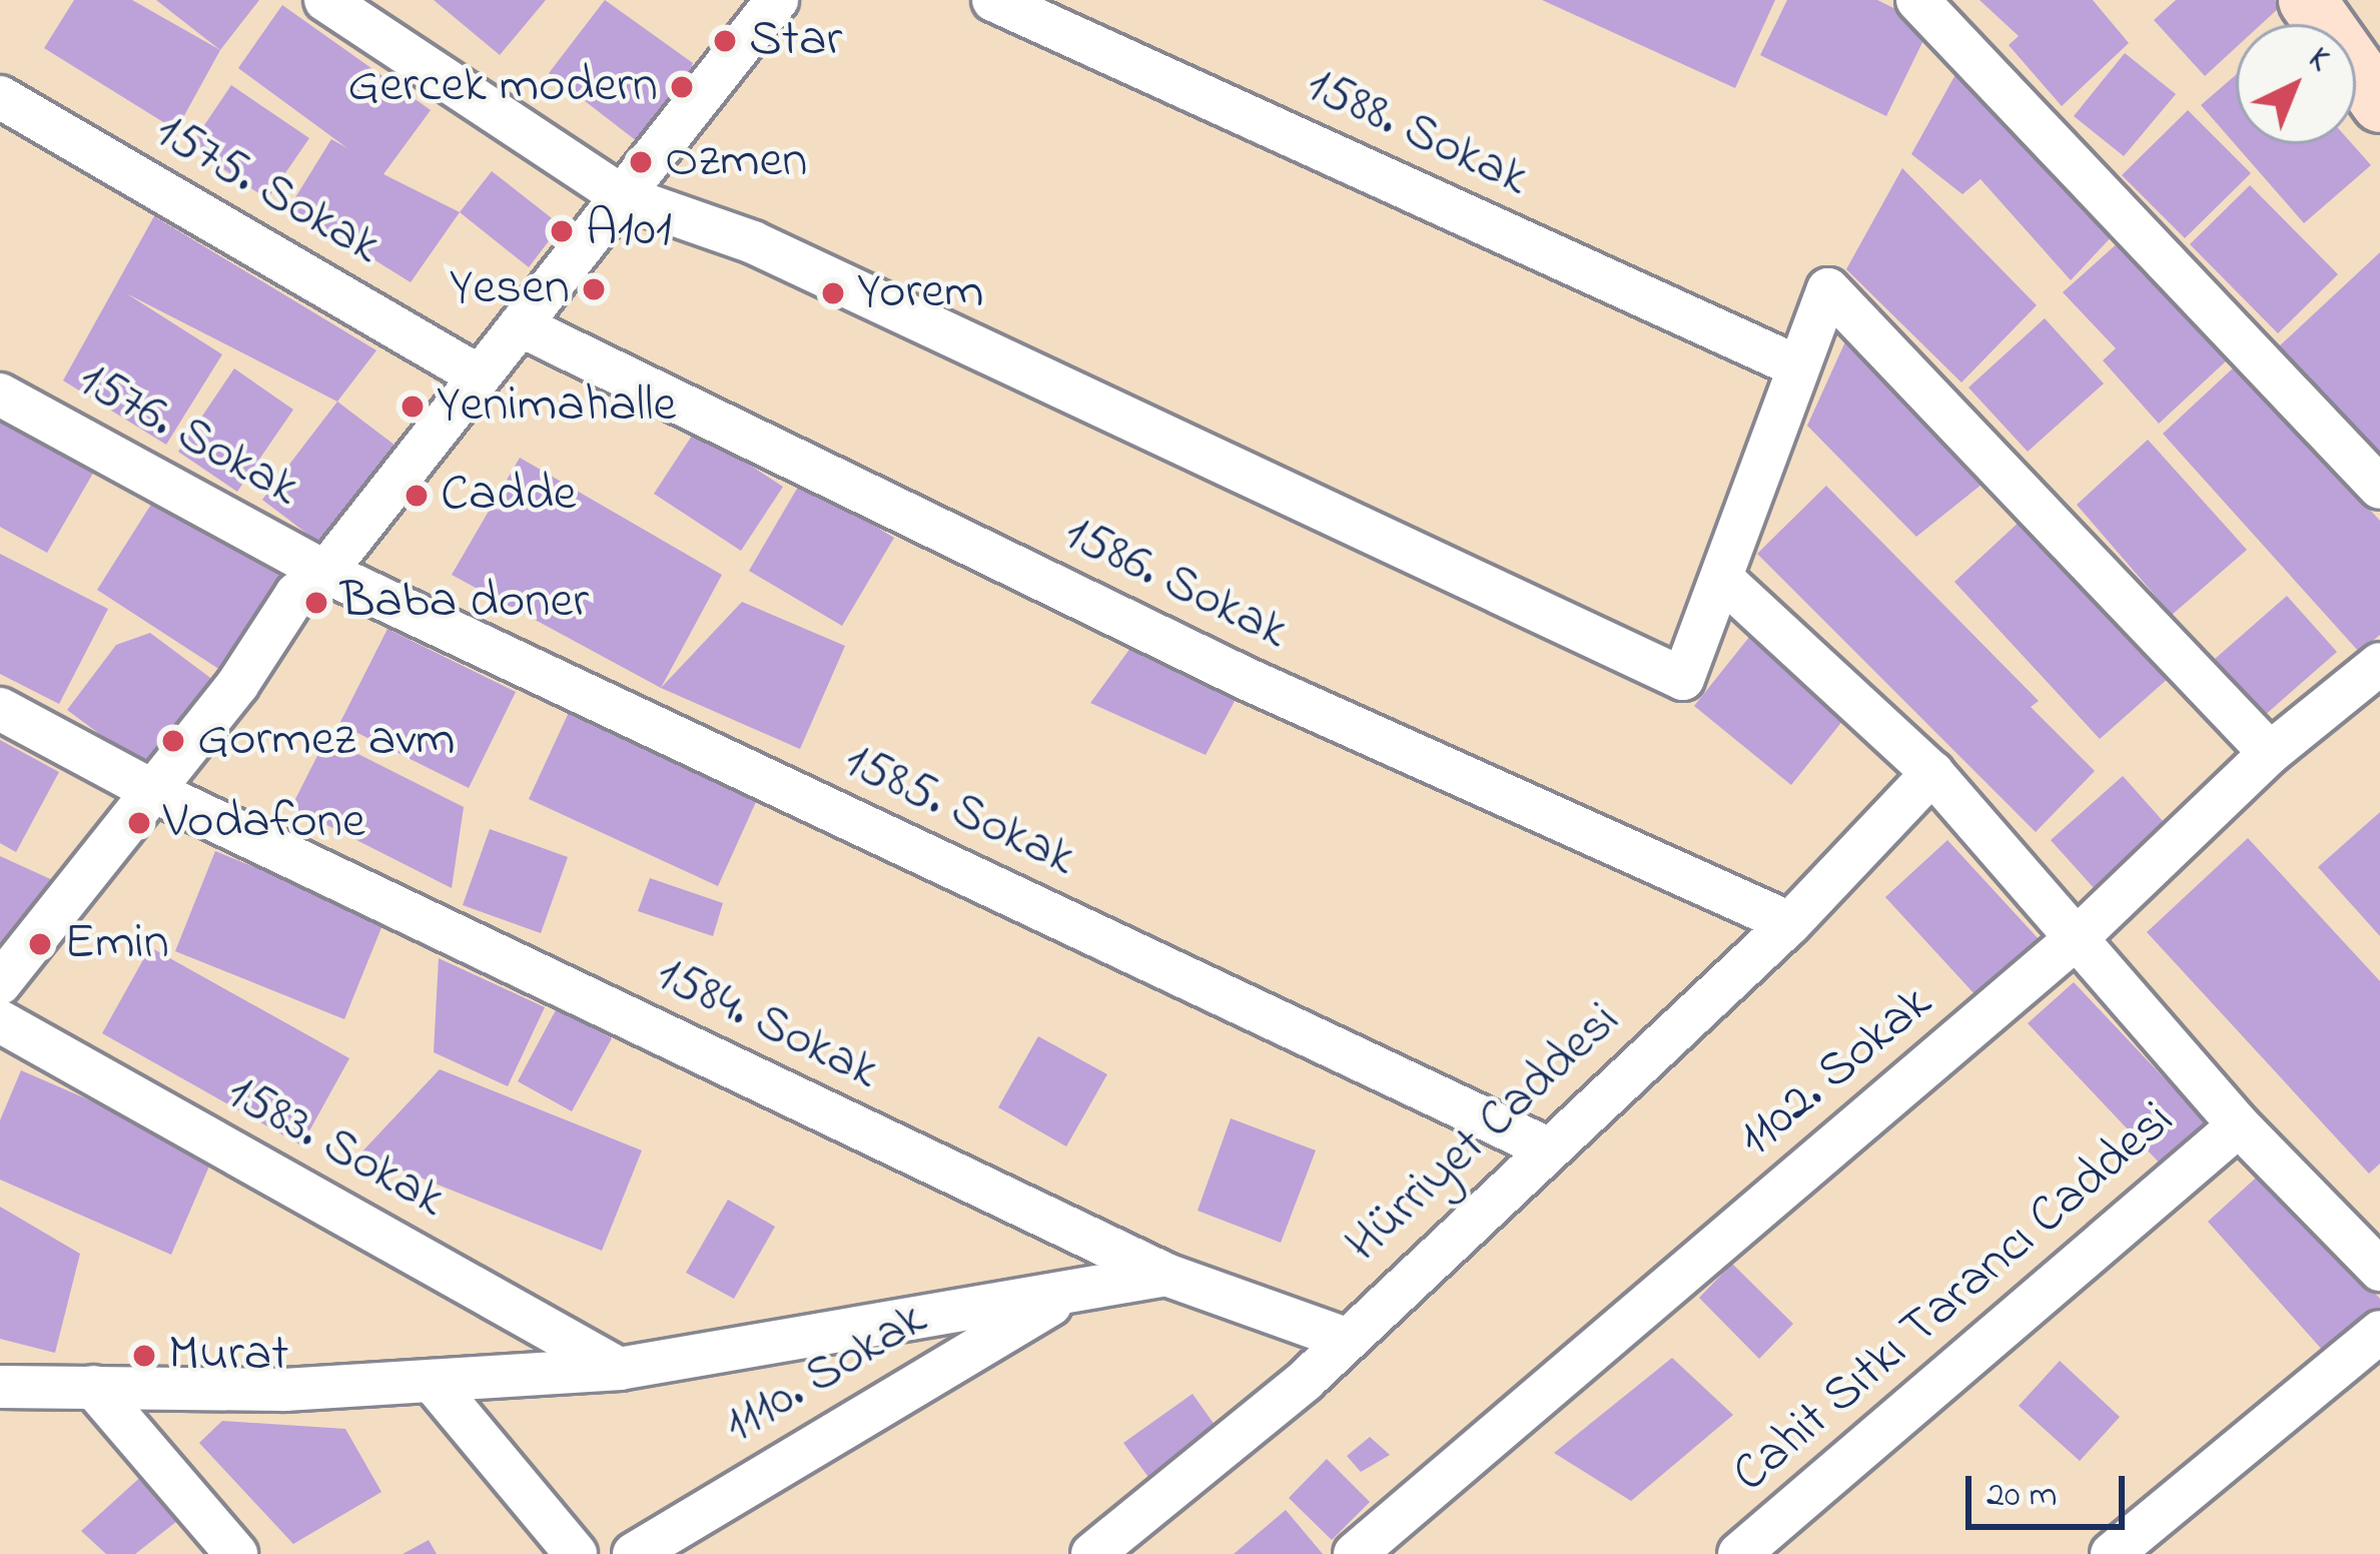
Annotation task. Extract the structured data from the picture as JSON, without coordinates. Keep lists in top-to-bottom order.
{
  "streets": {
    "street": [
      "1588. Sokak",
      "1575. Sokak",
      "1576. Sokak",
      "1586. Sokak",
      "1585. Sokak",
      "1584. Sokak",
      "1102. Sokak",
      "Hürriyet Caddesi",
      "1583. Sokak",
      "Cahit Sıtkı Tarancı Caddesi",
      "1110. Sokak"
    ]
  },
  "crossings": [
    ["1576. Sokak", "1585. Sokak"],
    ["1586. Sokak", "Hürriyet Caddesi"],
    ["1585. Sokak", "Hürriyet Caddesi"],
    ["1584. Sokak", "Hürriyet Caddesi"]
  ],
  "places": [
    "Star",
    "Gercek modern",
    "Ozmen",
    "A101",
    "Yesen",
    "Yorem",
    "Yenimahalle",
    "Cadde",
    "Baba doner",
    "Gormez avm",
    "Vodafone",
    "Emin",
    "Murat"
  ],
  "scale_bar": "20 m",
  "north": "top right"
}
